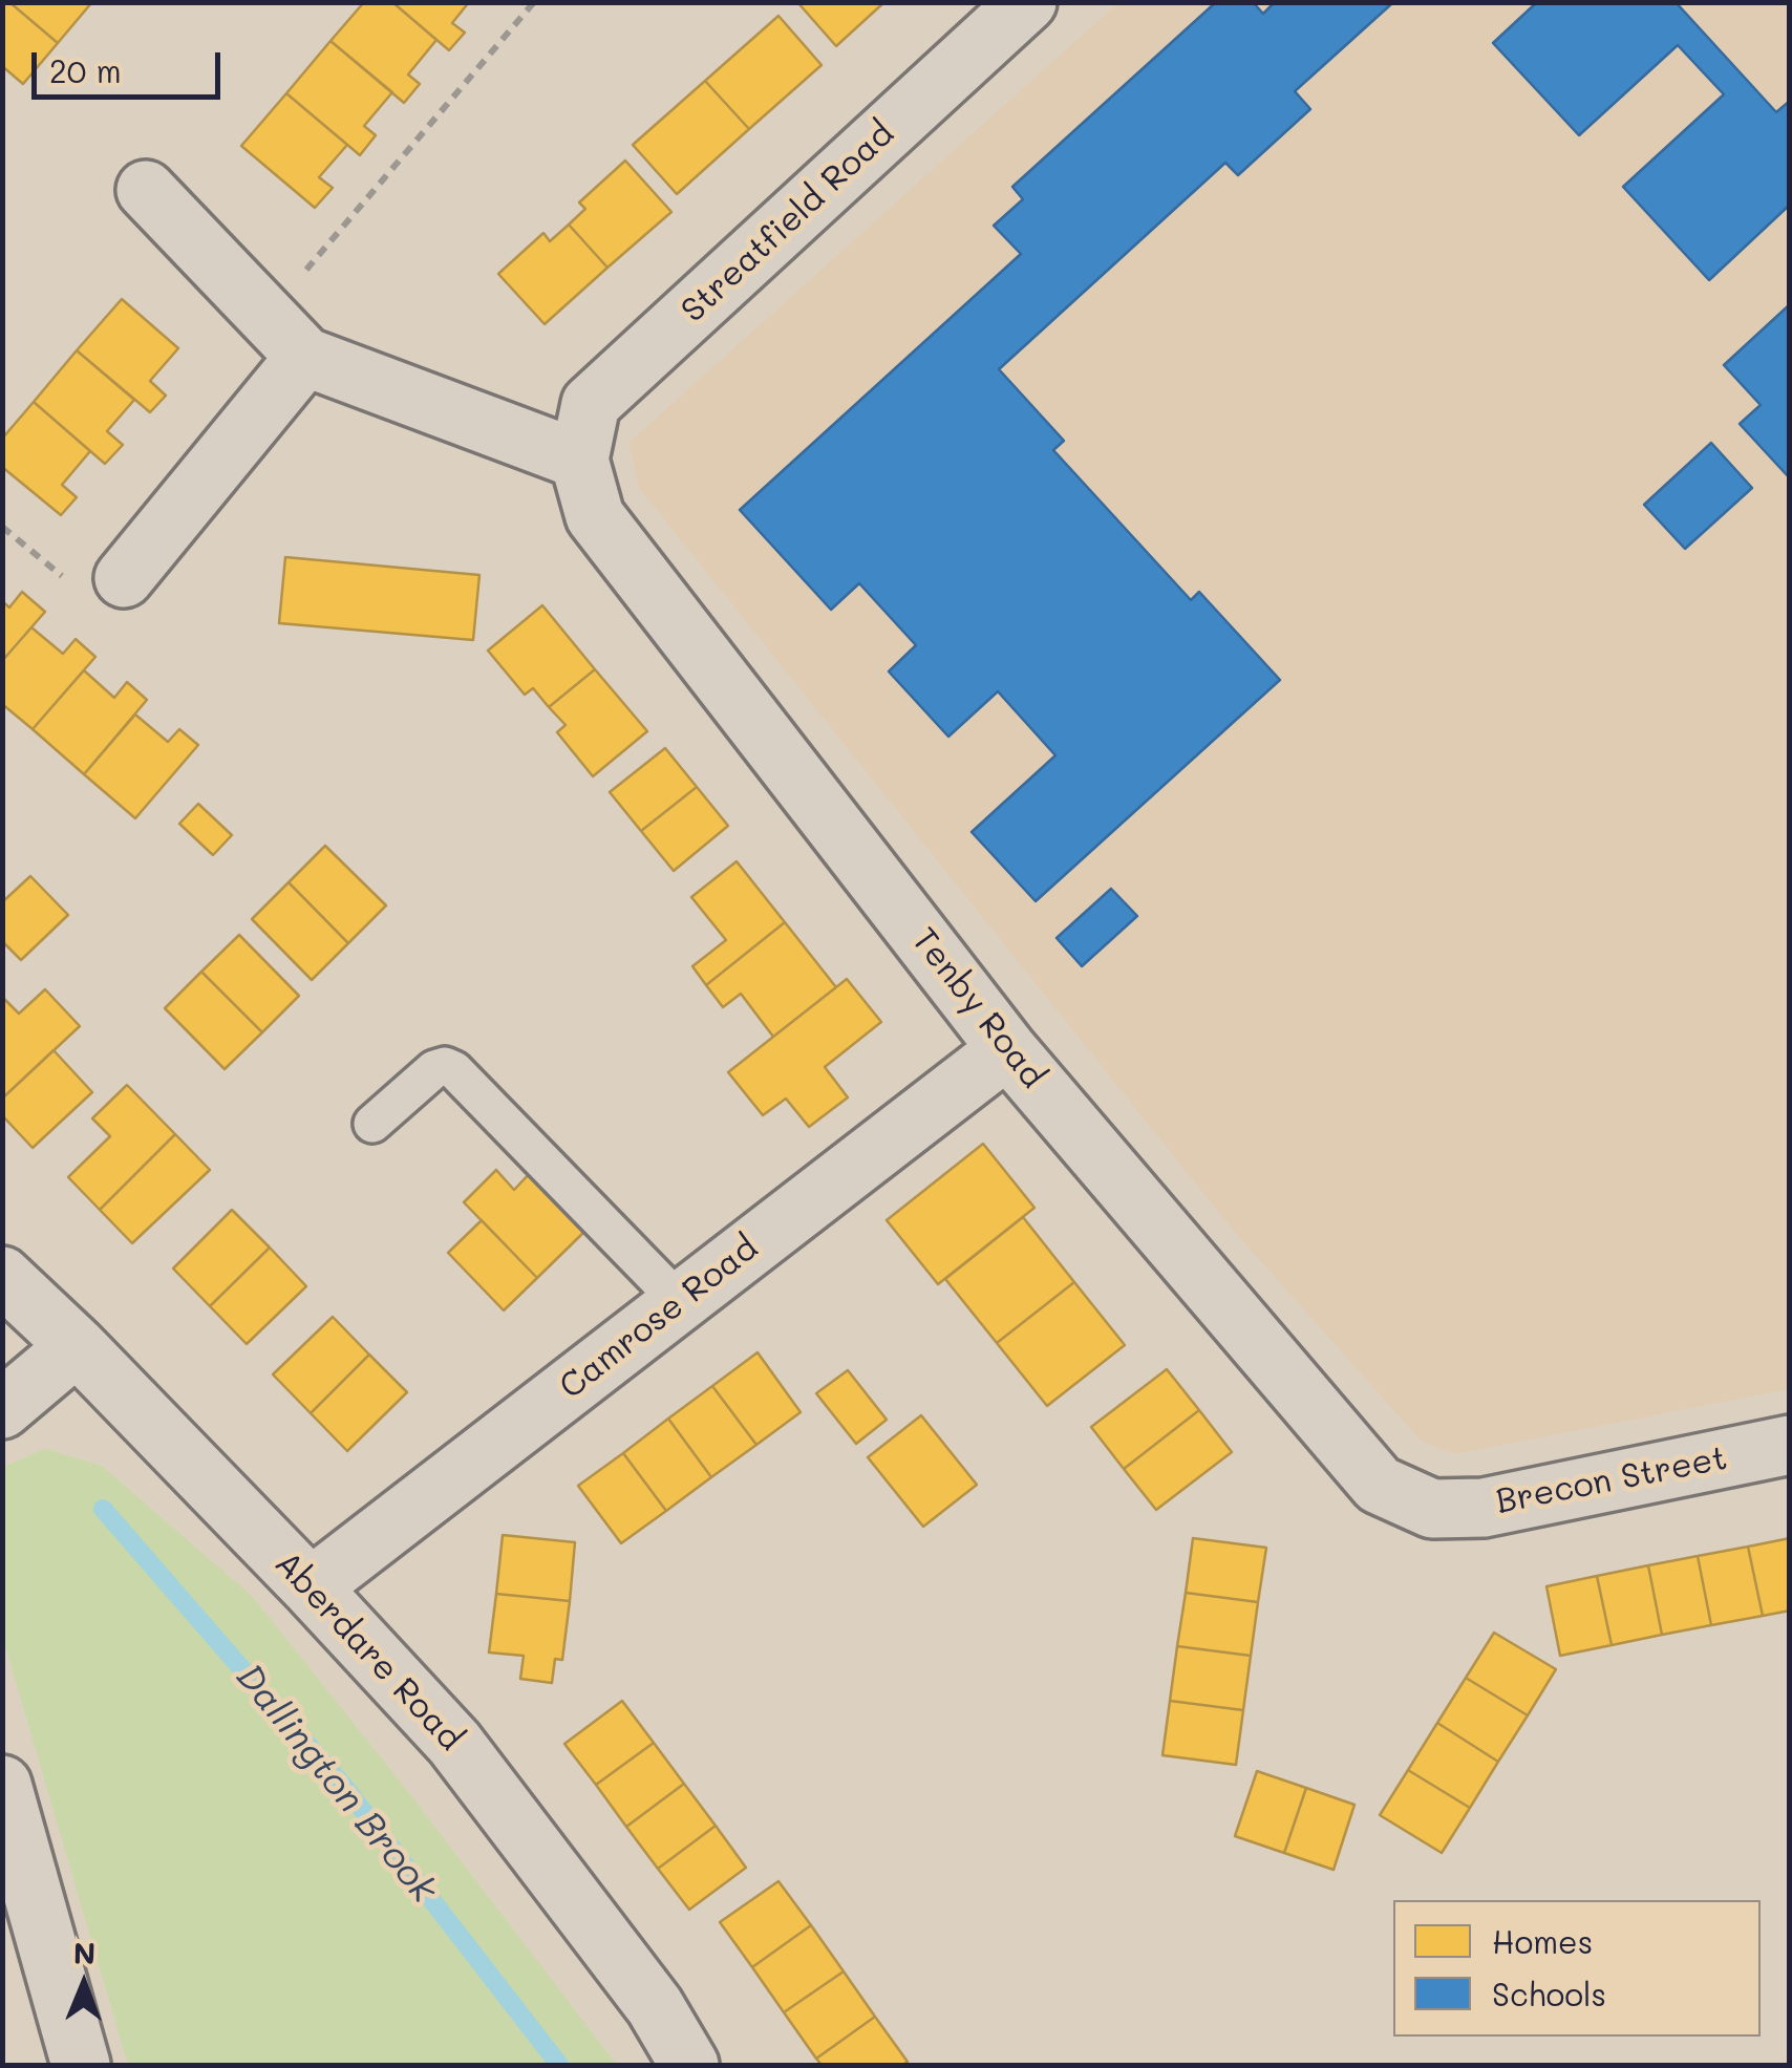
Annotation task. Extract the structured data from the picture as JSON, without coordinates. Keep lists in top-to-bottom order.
{
  "streets": {
    "street": [
      "Streatfield Road",
      "Tenby Road",
      "Camrose Road",
      "Brecon Street",
      "Aberdare Road"
    ]
  },
  "crossings": [
    ["Streatfield Road", "Tenby Road"],
    ["Tenby Road", "Camrose Road"],
    ["Tenby Road", "Brecon Street"],
    ["Camrose Road", "Aberdare Road"]
  ],
  "water": ["Dallington Brook"],
  "legend": ["Homes", "Schools"],
  "scale_bar": "20 m",
  "north": "top"
}
